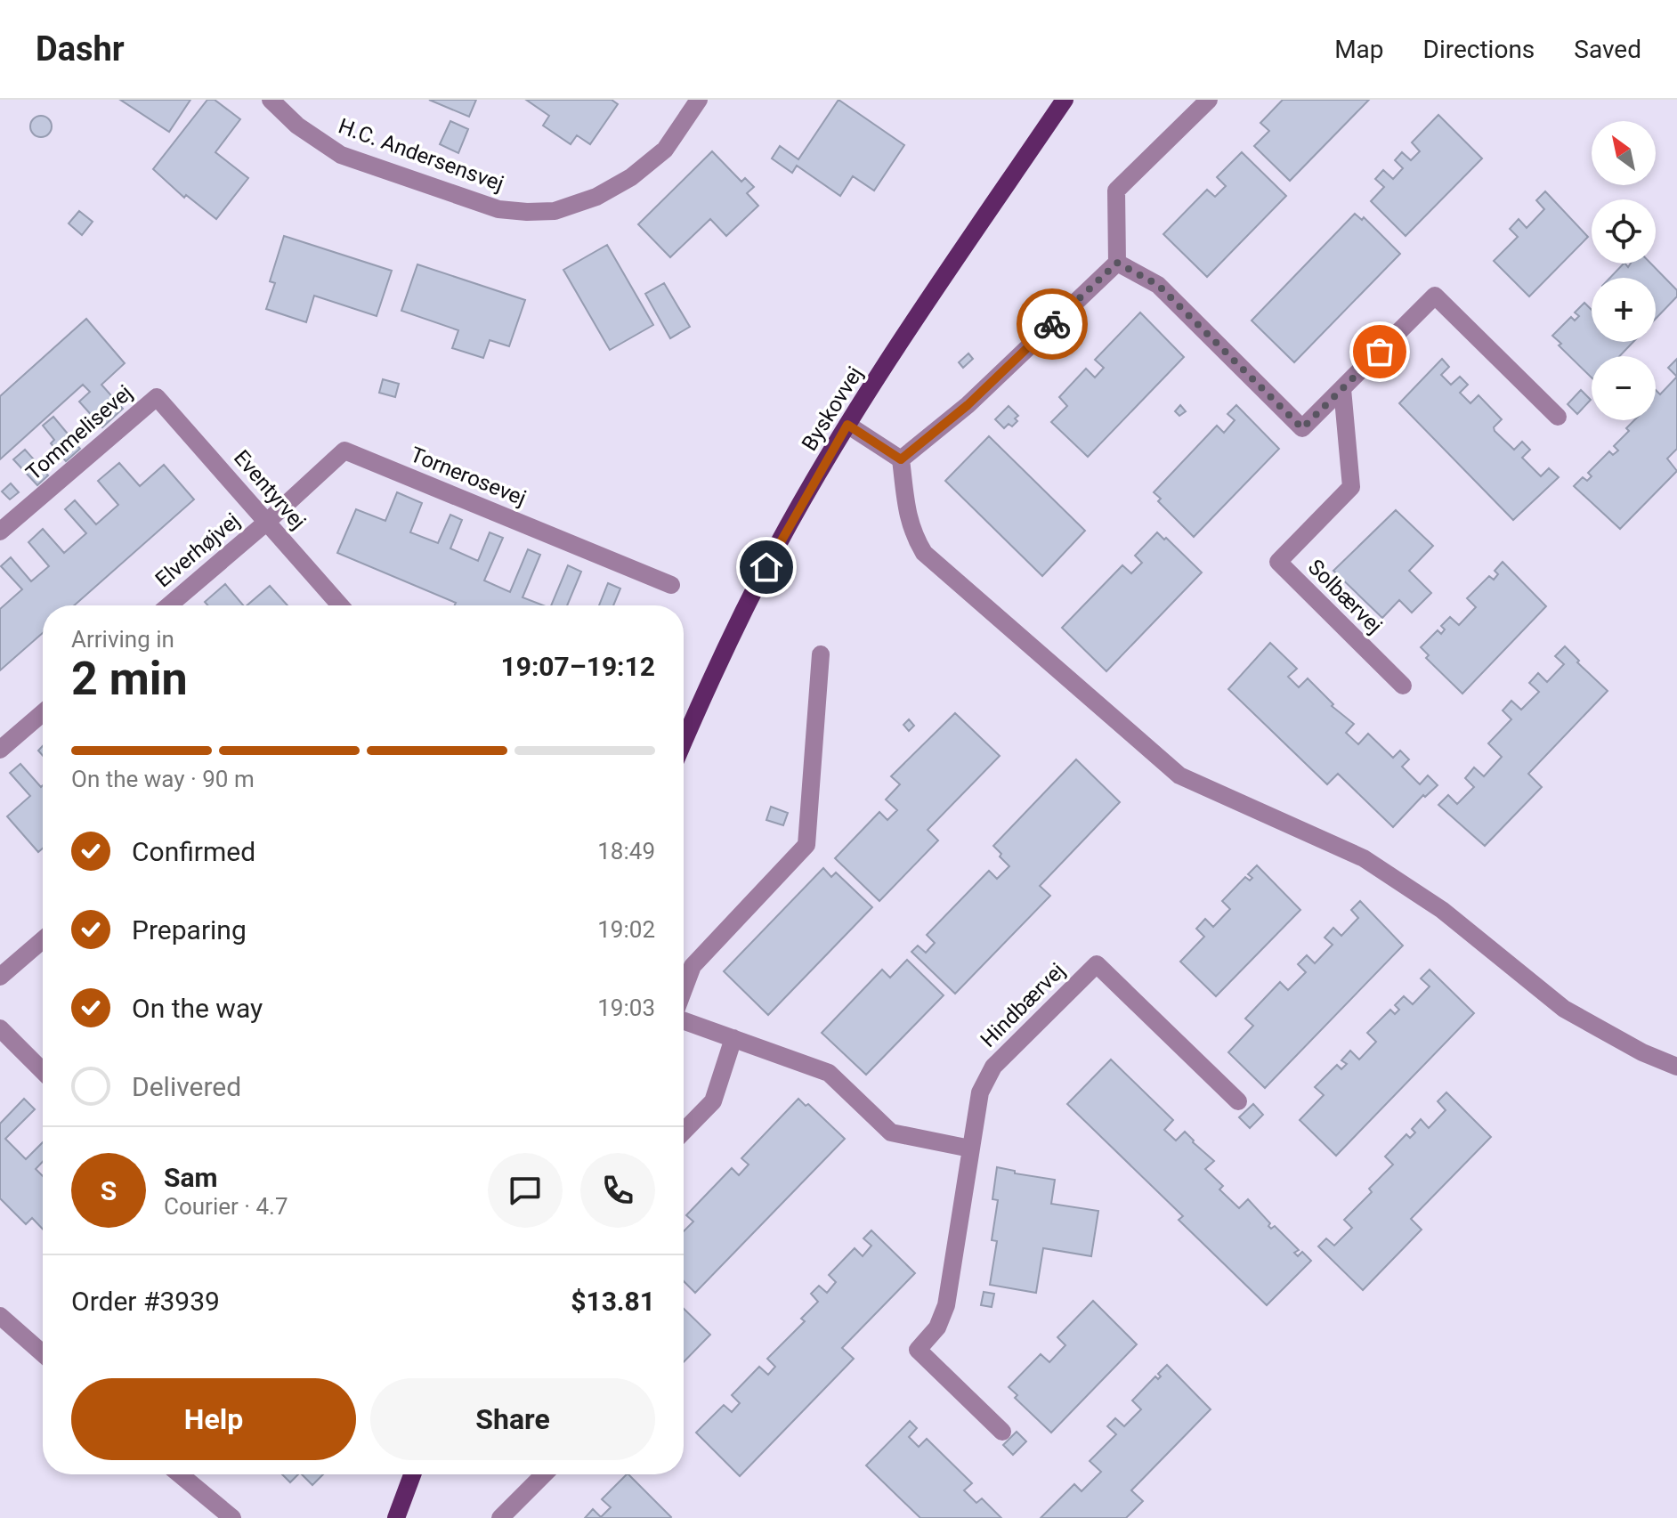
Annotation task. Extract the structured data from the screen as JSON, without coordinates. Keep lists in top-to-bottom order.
{
  "streets": {
    "main road": ["Byskovvej"],
    "street": [
      "H.C. Andersensvej",
      "Tommelisevej",
      "Tornerosevej",
      "Eventyrvej",
      "Elverhøjvej",
      "Solbærvej",
      "Hindbærvej"
    ]
  },
  "crossings": [
    ["Tommelisevej", "Eventyrvej"],
    ["Tornerosevej", "Eventyrvej"],
    ["Tornerosevej", "Elverhøjvej"],
    ["Eventyrvej", "Elverhøjvej"]
  ],
  "north": "top left",
  "page": {
    "header": "Dashr",
    "nav": ["Map", "Directions", "Saved"],
    "map_buttons": ["+", "−"],
    "heading": ["2 min", "Arriving in", "19:07–19:12"],
    "panel": [
      "Sam",
      "Courier · 4.7",
      "Order #3939",
      "$13.81"
    ],
    "bar": "On the way · 90 m",
    "list": [
      ["Confirmed", "18:49"],
      ["Preparing", "19:02"],
      ["On the way", "19:03"],
      "Delivered"
    ],
    "round": "S",
    "buttons": ["Help", "Share"]
  }
}
